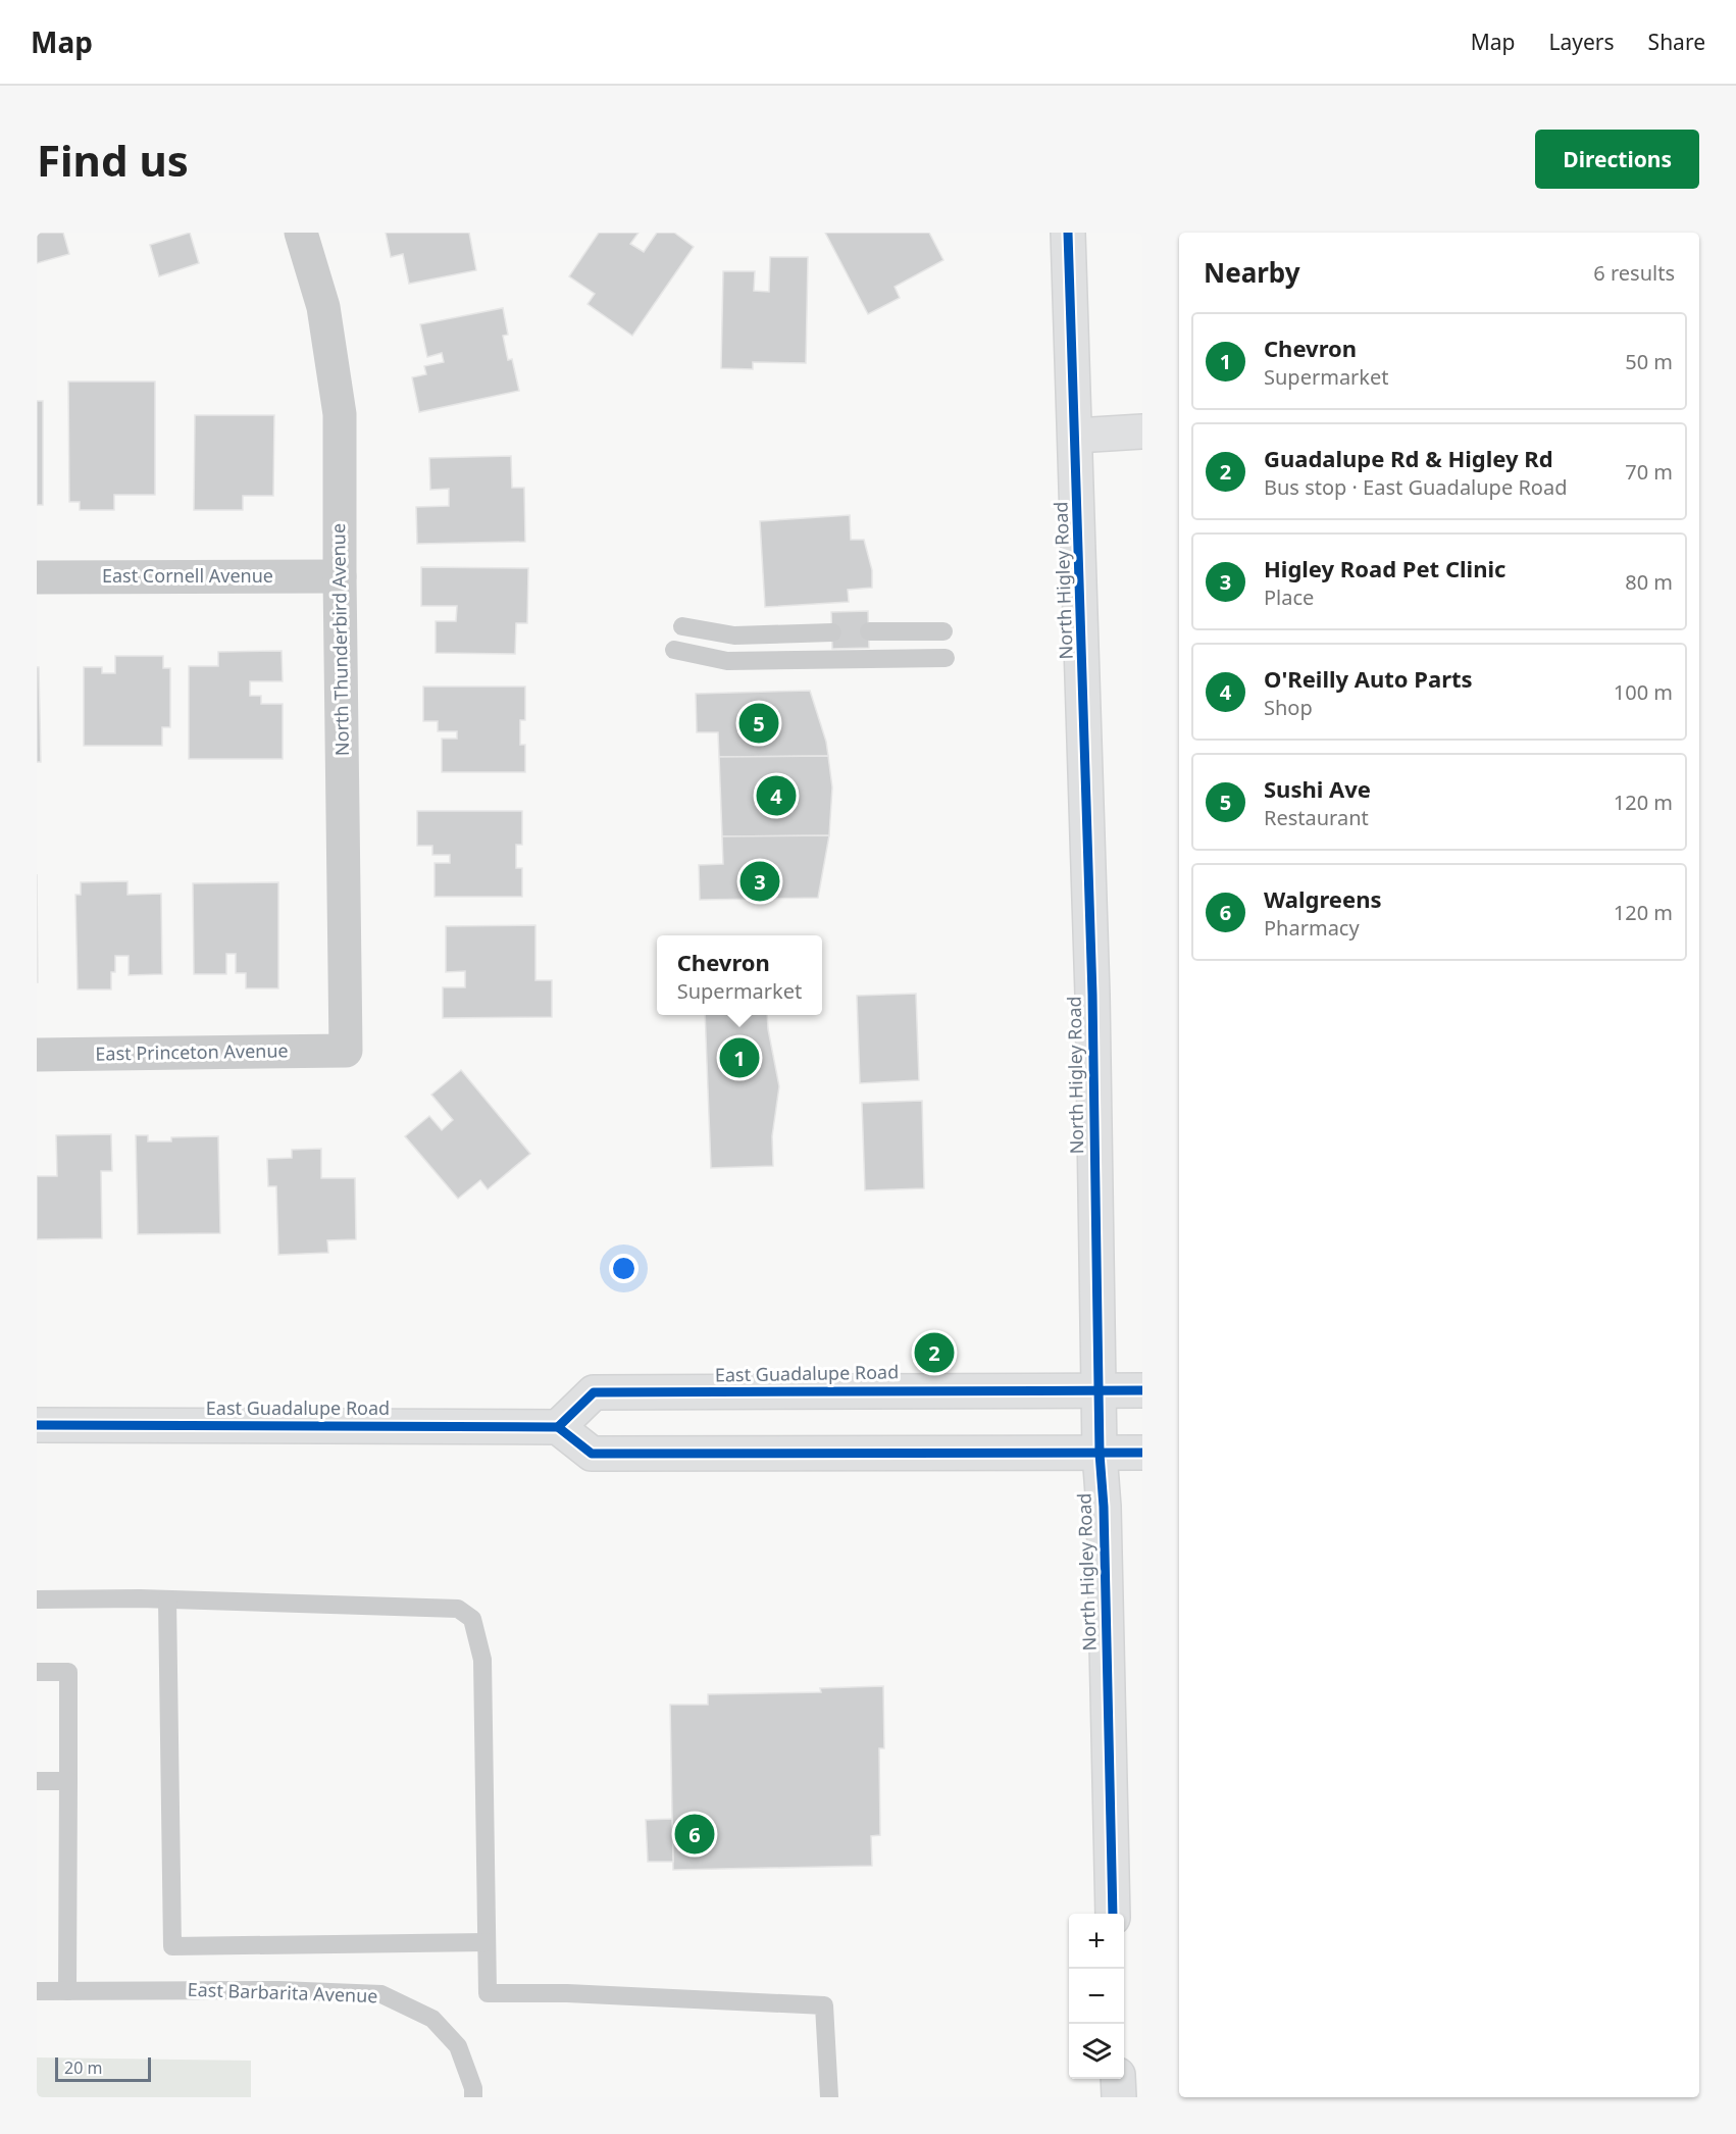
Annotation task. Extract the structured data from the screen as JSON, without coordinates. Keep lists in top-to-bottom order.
{
  "streets": {
    "main road": ["North Higley Road", "East Guadalupe Road"],
    "street": ["East Cornell Avenue", "North Thunderbird Avenue", "East Princeton Avenue"],
    "lane": ["East Barbarita Avenue"]
  },
  "crossings": [
    ["East Cornell Avenue", "North Thunderbird Avenue"],
    ["North Higley Road", "East Guadalupe Road"],
    ["North Thunderbird Avenue", "East Princeton Avenue"]
  ],
  "scale_bar": "20 m",
  "page": {
    "header": "Map",
    "nav": ["Map", "Layers", "Share"],
    "buttons": "Directions",
    "title": "Find us",
    "heading": ["Nearby", "6 results"],
    "list": [
      {
        "mark": "1",
        "name": "Chevron",
        "note": "Supermarket",
        "value": "50 m"
      },
      {
        "mark": "2",
        "name": "Guadalupe Rd & Higley Rd",
        "note": "Bus stop · East Guadalupe Road",
        "value": "70 m"
      },
      {
        "mark": "3",
        "name": "Higley Road Pet Clinic",
        "note": "Place",
        "value": "80 m"
      },
      {
        "mark": "4",
        "name": "O'Reilly Auto Parts",
        "note": "Shop",
        "value": "100 m"
      },
      {
        "mark": "5",
        "name": "Sushi Ave",
        "note": "Restaurant",
        "value": "120 m"
      },
      {
        "mark": "6",
        "name": "Walgreens",
        "note": "Pharmacy",
        "value": "120 m"
      }
    ],
    "pins": [
      "5",
      "4",
      "3",
      "1",
      "2",
      "6"
    ],
    "popup": ["Chevron", "Supermarket"],
    "map_buttons": ["+", "−"],
    "scale": "20 m"
  }
}
